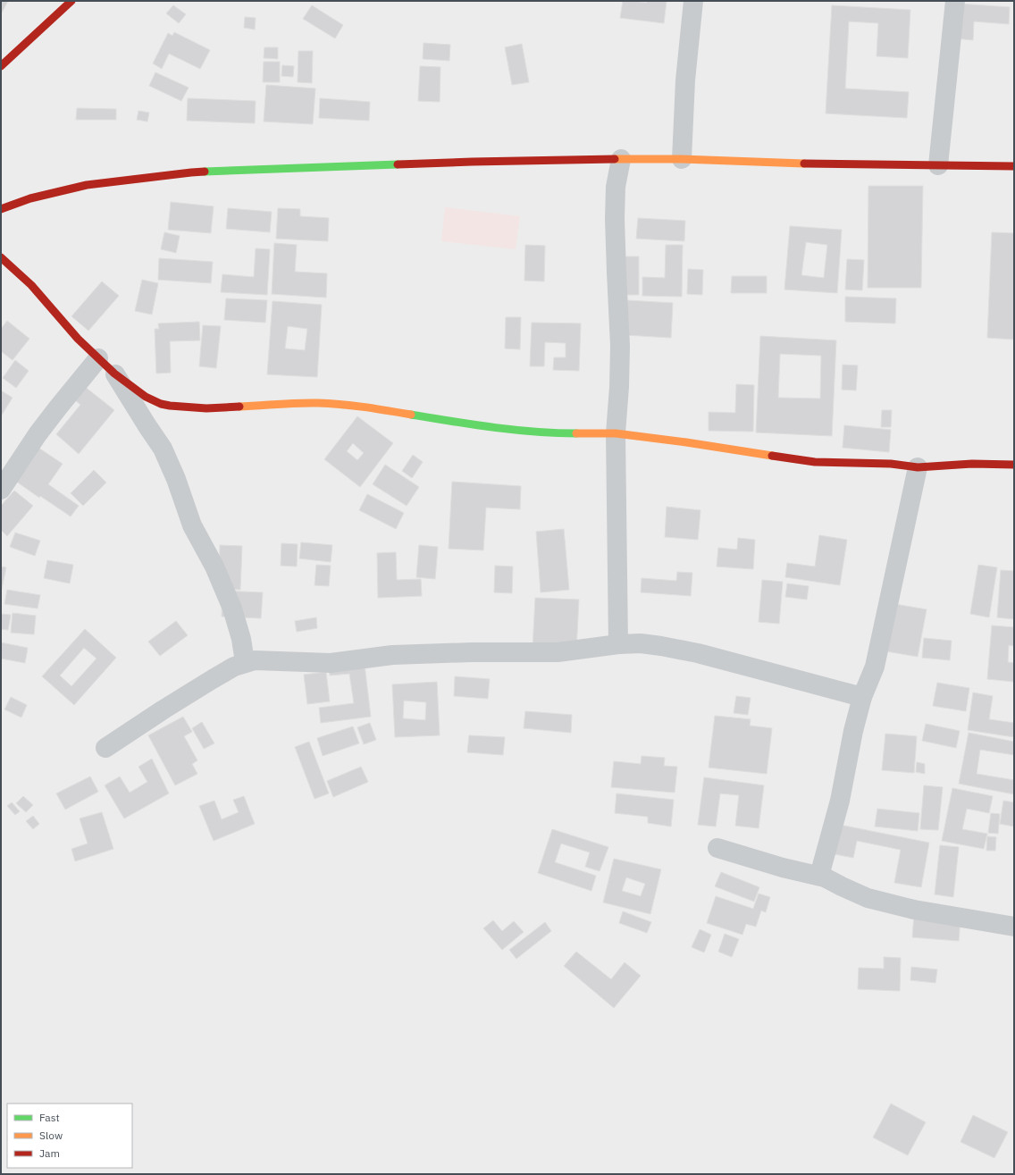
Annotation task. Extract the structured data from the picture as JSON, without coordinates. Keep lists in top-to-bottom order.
{
  "legend": ["Fast", "Slow", "Jam"]
}
